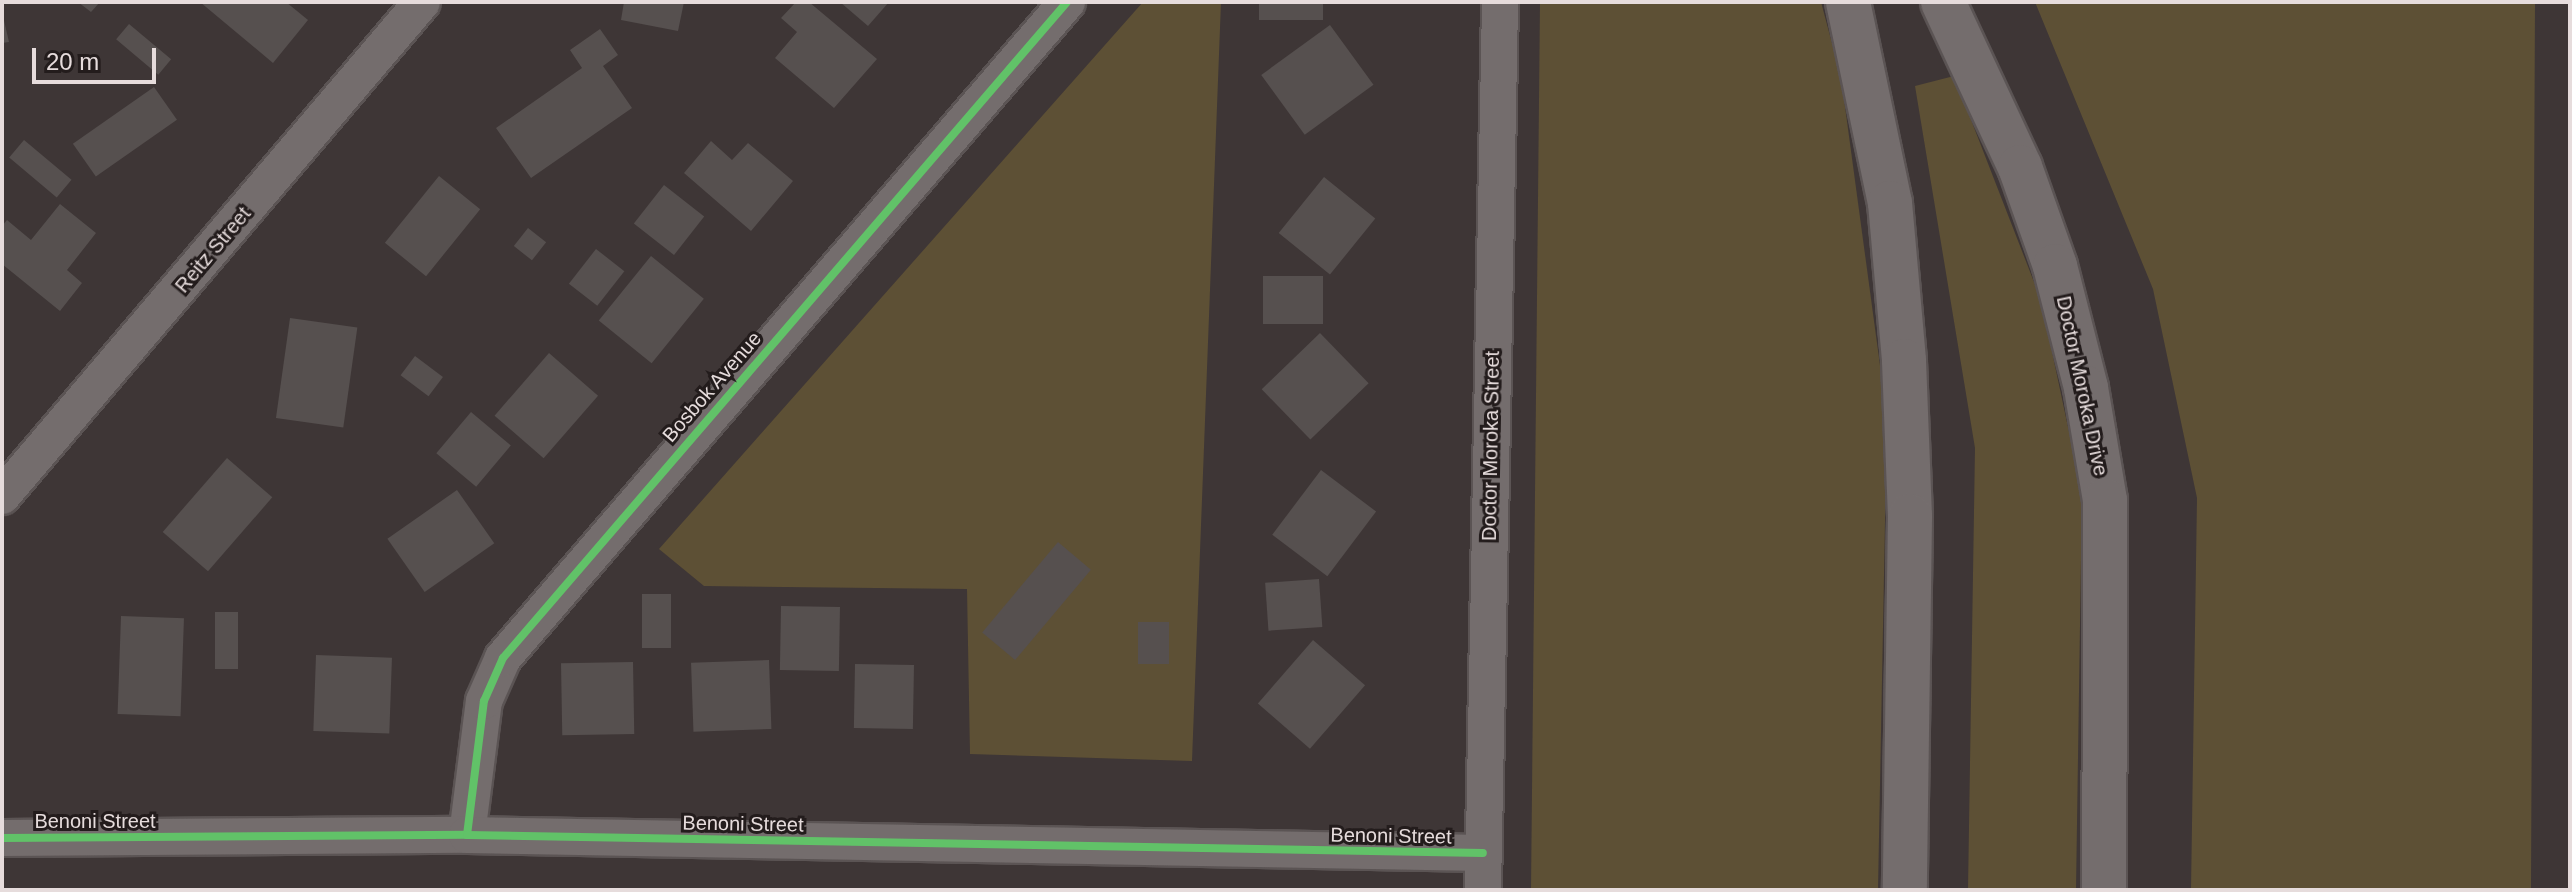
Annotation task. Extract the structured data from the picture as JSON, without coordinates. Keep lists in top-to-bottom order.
{
  "streets": {
    "street": [
      "Reitz Street",
      "Doctor Moroka Drive",
      "Bosbok Avenue",
      "Doctor Moroka Street",
      "Benoni Street"
    ]
  },
  "crossings": [
    ["Bosbok Avenue", "Benoni Street"],
    ["Doctor Moroka Street", "Benoni Street"]
  ],
  "scale_bar": "20 m"
}
